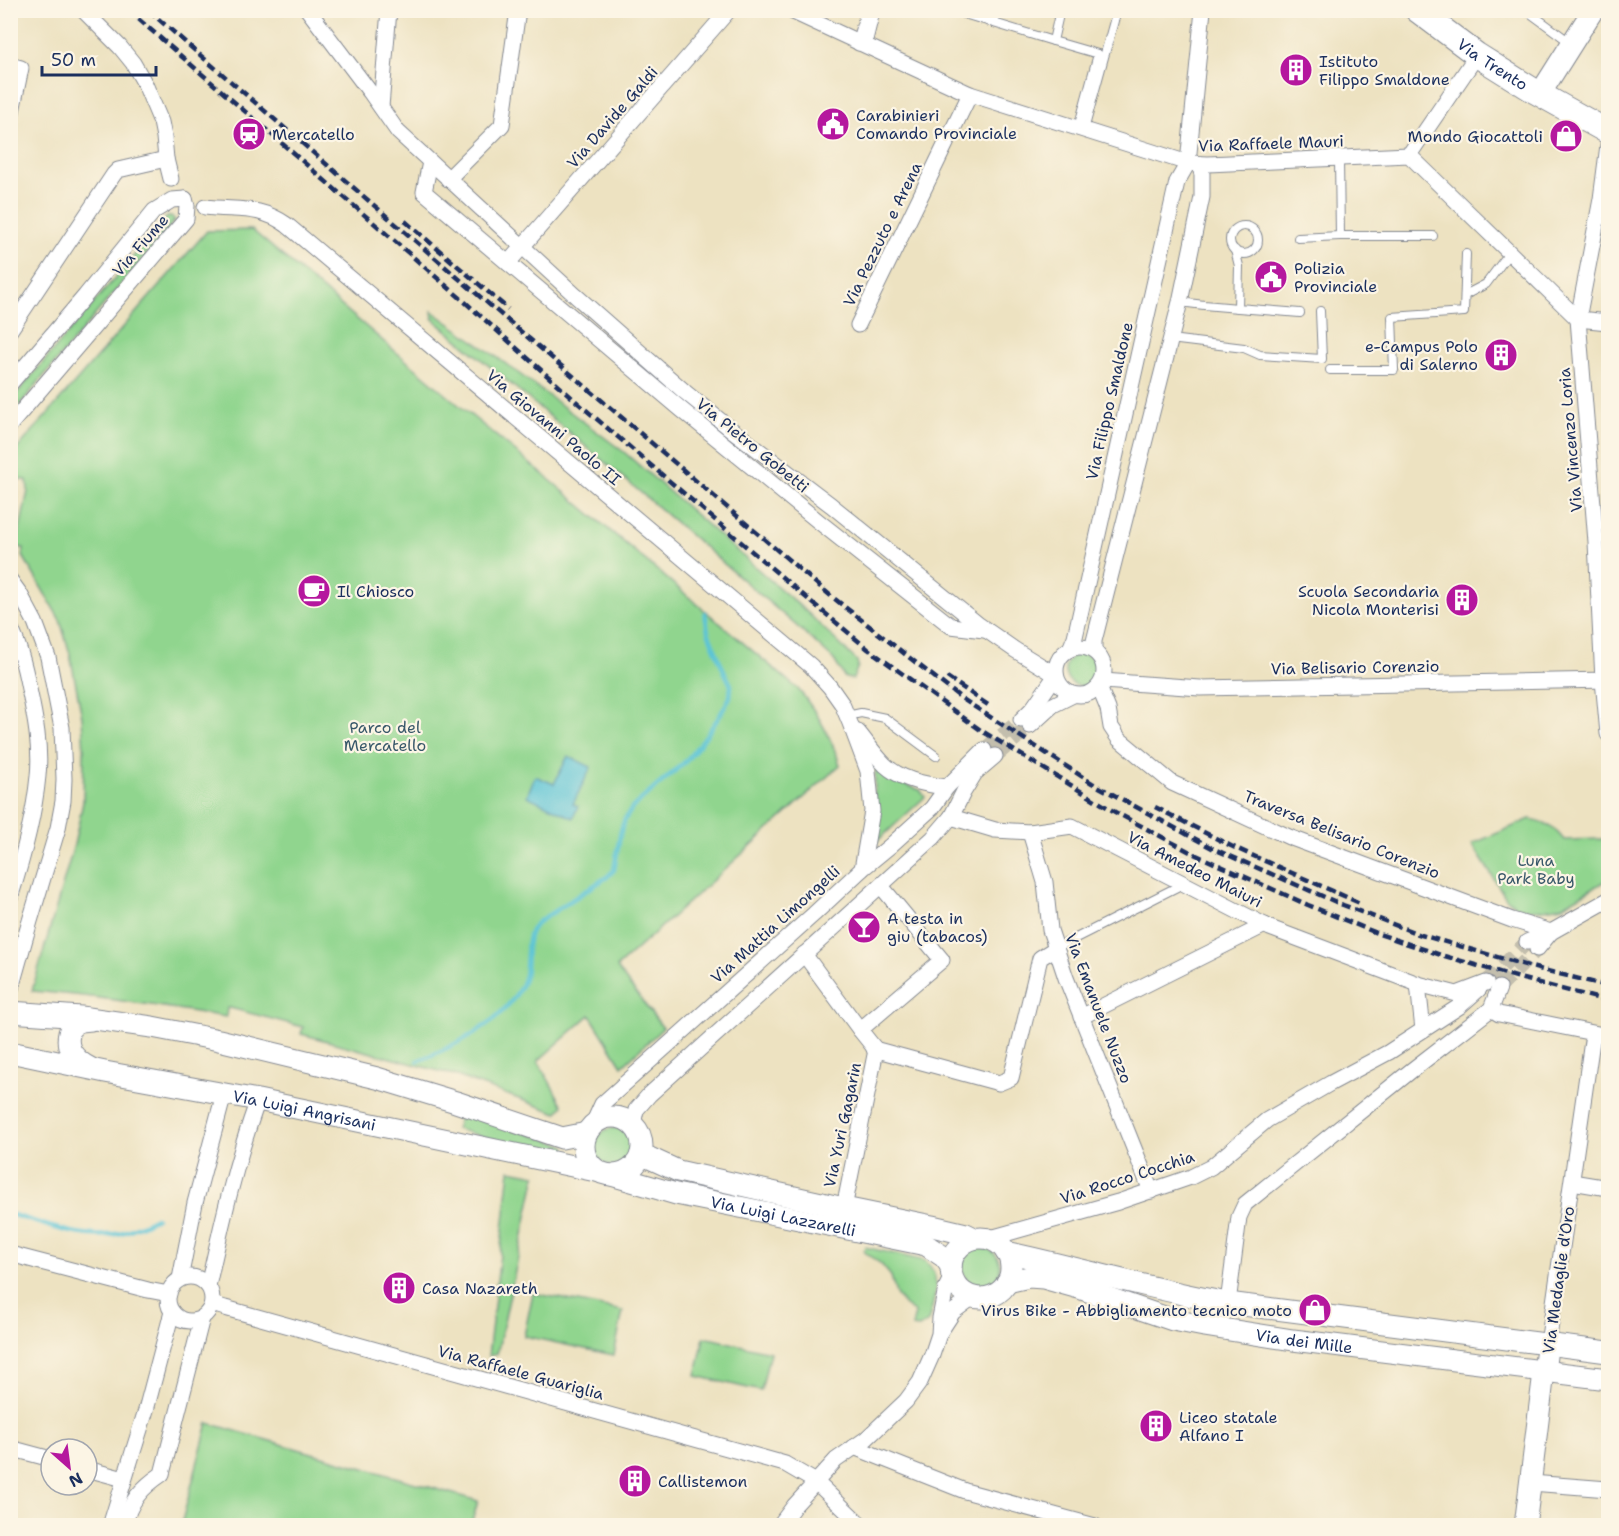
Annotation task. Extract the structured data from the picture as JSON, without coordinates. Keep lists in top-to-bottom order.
{
  "streets": {
    "main road": ["Via Trento"],
    "street": [
      "Via Davide Galdi",
      "Via Raffaele Mauri",
      "Via Pezzuto e Arena",
      "Via Fiume",
      "Via Filippo Smaldone",
      "Via Giovanni Paolo II",
      "Via Vincenzo Loria",
      "Via Pietro Gobetti",
      "Via Belisario Corenzio",
      "Traversa Belisario Corenzio",
      "Via Amedeo Maiuri",
      "Via Mattia Limongelli",
      "Via Emanuele Nuzzo",
      "Via Luigi Angrisani",
      "Via Yuri Gagarin",
      "Via Rocco Cocchia",
      "Via Luigi Lazzarelli",
      "Via Medaglie d'Oro",
      "Via dei Mille",
      "Via Raffaele Guariglia"
    ]
  },
  "crossings": [
    ["Via Davide Galdi", "Via Pietro Gobetti"],
    ["Via Raffaele Mauri", "Via Pezzuto e Arena"],
    ["Via Raffaele Mauri", "Via Filippo Smaldone"],
    ["Via Fiume", "Via Giovanni Paolo II"],
    ["Via Filippo Smaldone", "Via Pietro Gobetti"],
    ["Via Filippo Smaldone", "Via Belisario Corenzio"],
    ["Via Filippo Smaldone", "Traversa Belisario Corenzio"],
    ["Via Giovanni Paolo II", "Via Mattia Limongelli"],
    ["Via Vincenzo Loria", "Via Belisario Corenzio"],
    ["Via Pietro Gobetti", "Via Belisario Corenzio"],
    ["Via Pietro Gobetti", "Traversa Belisario Corenzio"],
    ["Via Belisario Corenzio", "Traversa Belisario Corenzio"],
    ["Via Amedeo Maiuri", "Via Mattia Limongelli"],
    ["Via Amedeo Maiuri", "Via Emanuele Nuzzo"],
    ["Via Amedeo Maiuri", "Via Rocco Cocchia"],
    ["Via Mattia Limongelli", "Via Luigi Angrisani"],
    ["Via Mattia Limongelli", "Via Luigi Lazzarelli"],
    ["Via Emanuele Nuzzo", "Via Rocco Cocchia"],
    ["Via Luigi Angrisani", "Via Luigi Lazzarelli"],
    ["Via Yuri Gagarin", "Via Luigi Lazzarelli"],
    ["Via Rocco Cocchia", "Via Luigi Lazzarelli"],
    ["Via Rocco Cocchia", "Via dei Mille"],
    ["Via Luigi Lazzarelli", "Via dei Mille"],
    ["Via Medaglie d'Oro", "Via dei Mille"]
  ],
  "parks": ["Parco del Mercatello", "Luna Park Baby"],
  "places": {
    "building": [
      "Istituto Filippo Smaldone",
      "e-Campus Polo di Salerno",
      "Scuola Secondaria Nicola Monterisi",
      "Casa Nazareth",
      "Liceo statale Alfano I",
      "Callistemon"
    ],
    "public building": ["Carabinieri Comando Provinciale", "Polizia Provinciale"],
    "station": ["Mercatello"],
    "shop": ["Mondo Giocattoli", "Virus Bike - Abbigliamento tecnico moto"],
    "cafe": ["Il Chiosco"],
    "bar": ["A testa in giu (tabacos)"]
  },
  "scale_bar": "50 m",
  "north": "bottom right"
}
